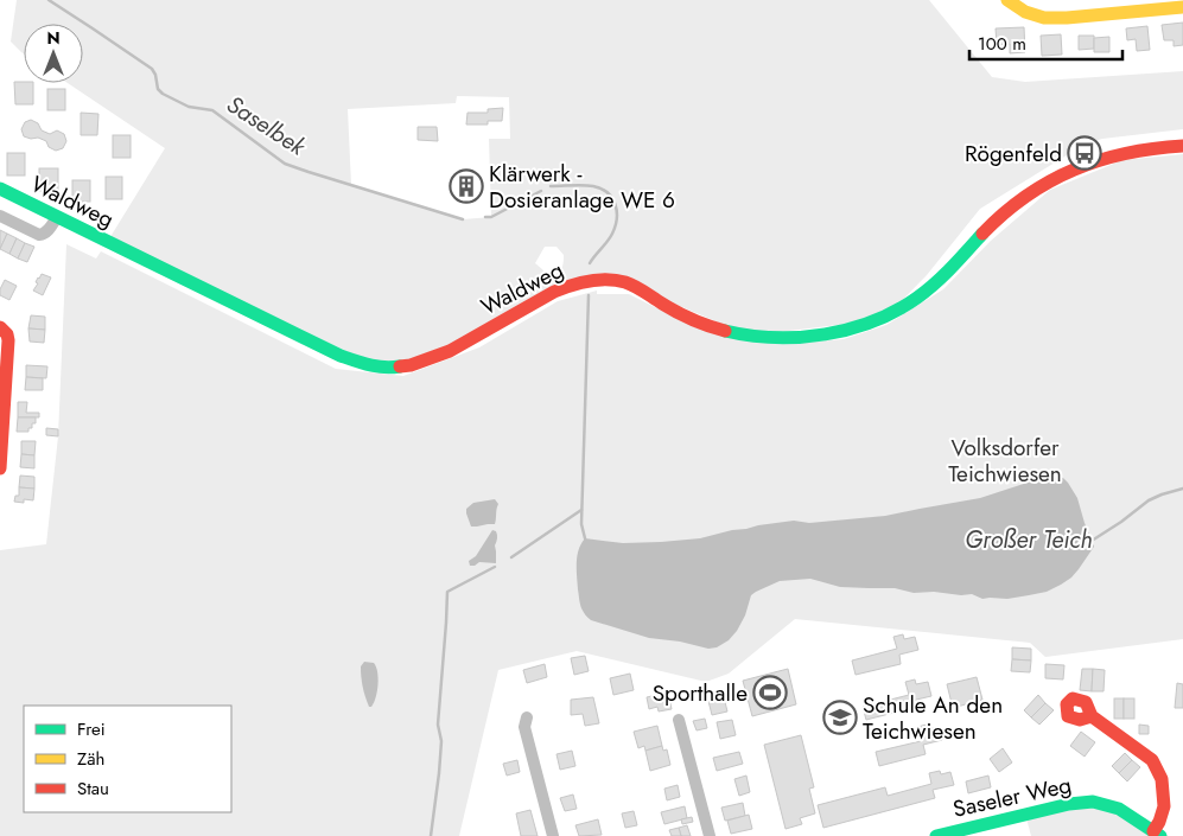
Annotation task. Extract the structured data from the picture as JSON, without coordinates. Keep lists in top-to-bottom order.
{
  "streets": {
    "main road": ["Waldweg", "Saseler Weg"]
  },
  "water": ["Saselbek", "Großer Teich"],
  "parks": ["Volksdorfer Teichwiesen"],
  "places": {
    "bus stop": ["Rögenfeld"],
    "building": ["Klärwerk - Dosieranlage WE 6"],
    "sports": ["Sporthalle"],
    "school or university": ["Schule An den Teichwiesen"]
  },
  "legend": ["Frei", "Zäh", "Stau"],
  "scale_bar": "100 m",
  "north": "top"
}
